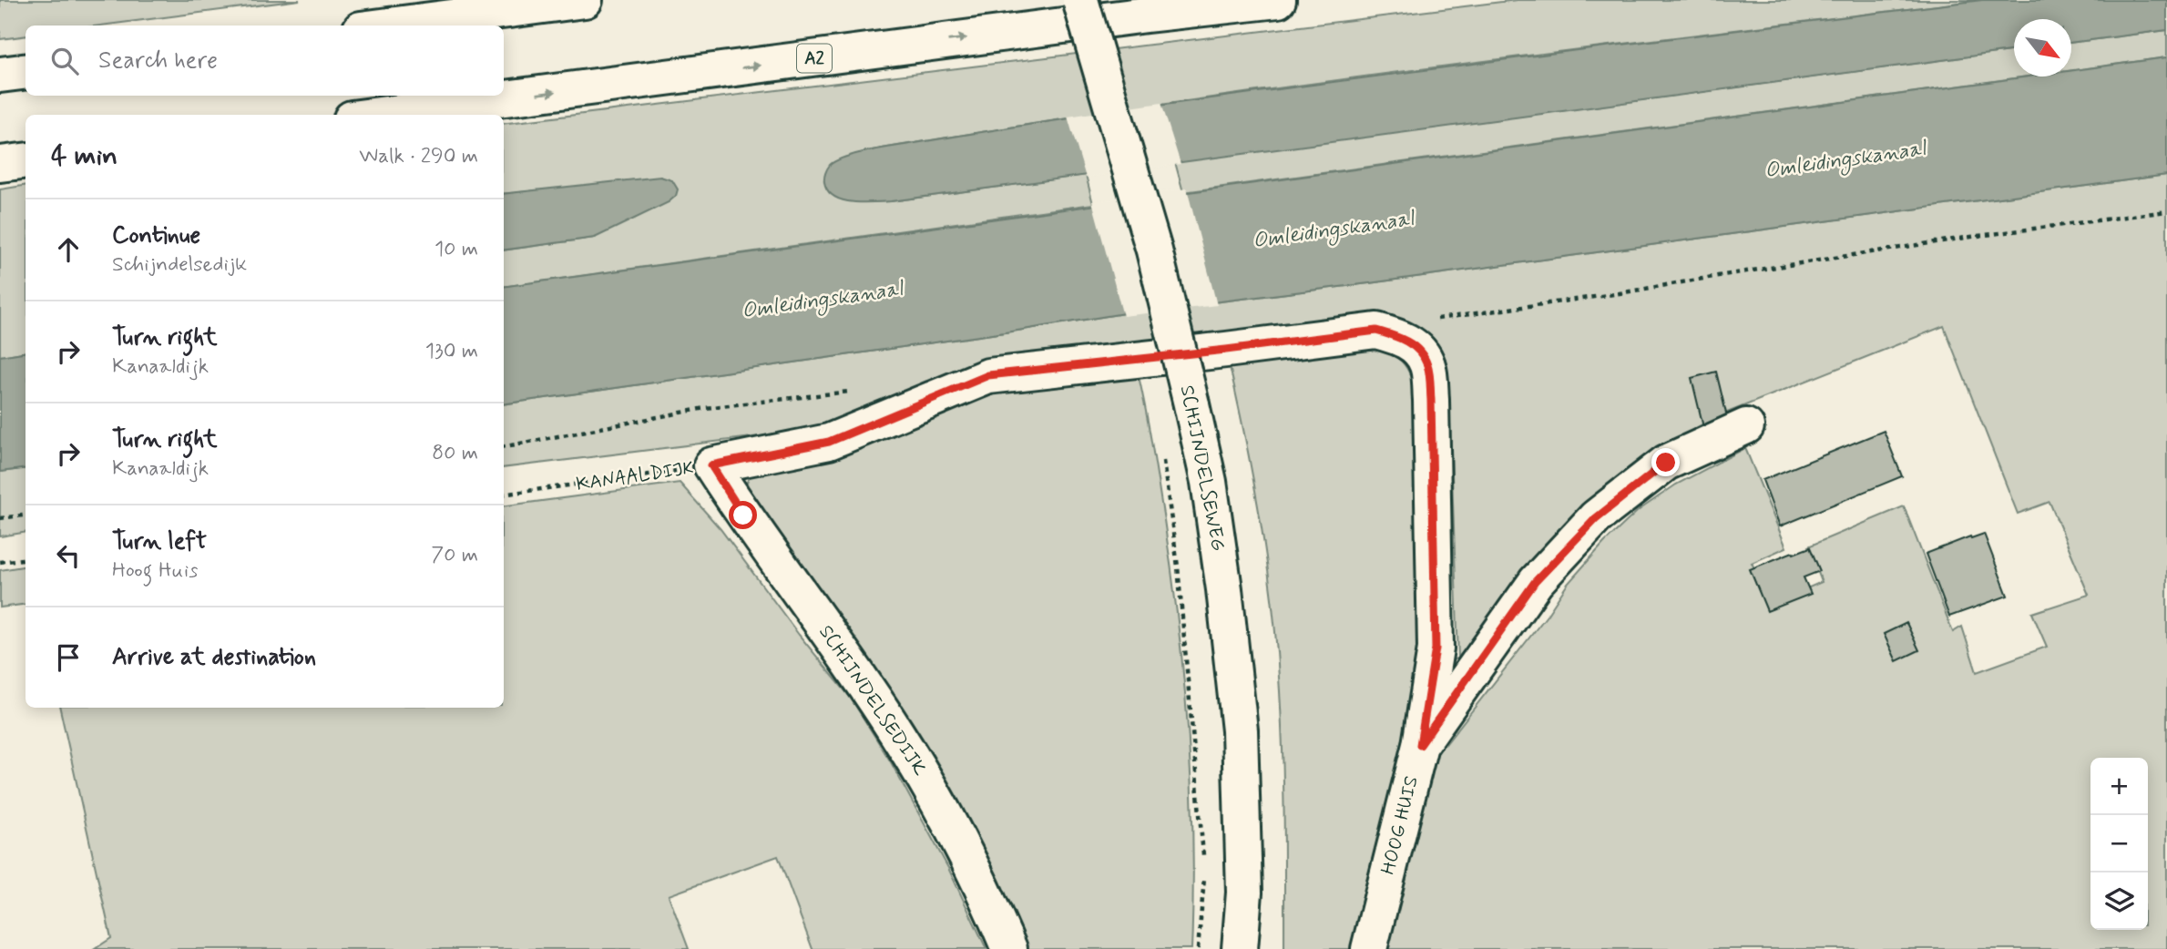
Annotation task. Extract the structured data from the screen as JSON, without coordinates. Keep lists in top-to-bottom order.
{
  "streets": {
    "main road": [
      "A2",
      "SCHIJNDELSEWEG",
      "KANAALDIJK",
      "SCHIJNDELSEDIJK",
      "HOOG HUIS"
    ]
  },
  "crossings": [
    ["KANAALDIJK", "SCHIJNDELSEDIJK"]
  ],
  "water": ["Omleidingskanaal"],
  "north": "bottom right",
  "page": {
    "search": "Search here",
    "heading": ["4 min", "Walk · 290 m"],
    "list": [
      ["Continue", "Schijndelsedijk", "10 m"],
      ["Turn right", "Kanaaldijk", "130 m"],
      ["Turn right", "Kanaaldijk", "80 m"],
      ["Turn left", "Hoog Huis", "70 m"],
      "Arrive at destination"
    ],
    "map_buttons": ["+", "−"]
  }
}
